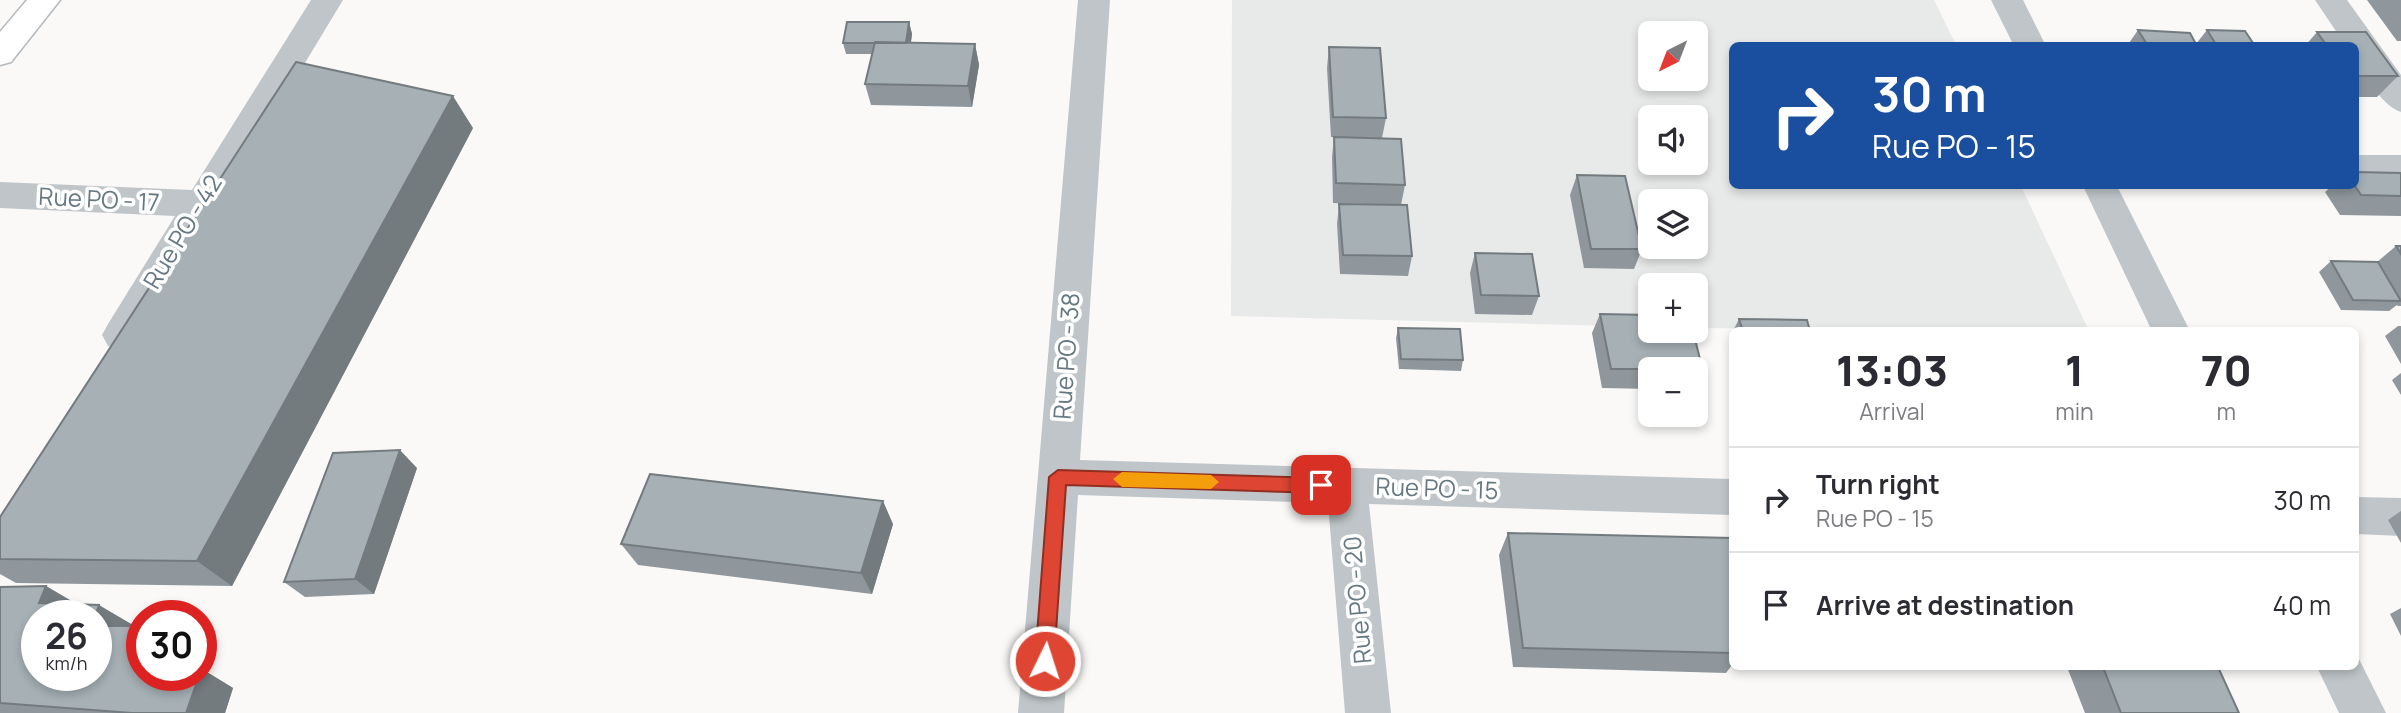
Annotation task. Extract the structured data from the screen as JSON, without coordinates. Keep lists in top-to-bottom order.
{
  "streets": {
    "street": [
      "Rue PO - 17",
      "Rue PO - 42",
      "Rue PO - 38",
      "Rue PO - 15",
      "Rue PO - 20"
    ]
  },
  "crossings": [
    ["Rue PO - 17", "Rue PO - 42"],
    ["Rue PO - 38", "Rue PO - 15"],
    ["Rue PO - 15", "Rue PO - 20"]
  ],
  "north": "bottom left",
  "page": {
    "map_buttons": ["+", "−"],
    "turn": ["30 m", "Rue PO - 15"],
    "eta": [
      "13:03",
      "Arrival",
      "1",
      "min",
      "70",
      "m"
    ],
    "list": [
      {
        "name": "Turn right",
        "note": "Rue PO - 15",
        "value": "30 m"
      },
      {
        "name": "Arrive at destination",
        "value": "40 m"
      }
    ],
    "speed": "26 km/h",
    "limit": "30"
  }
}
